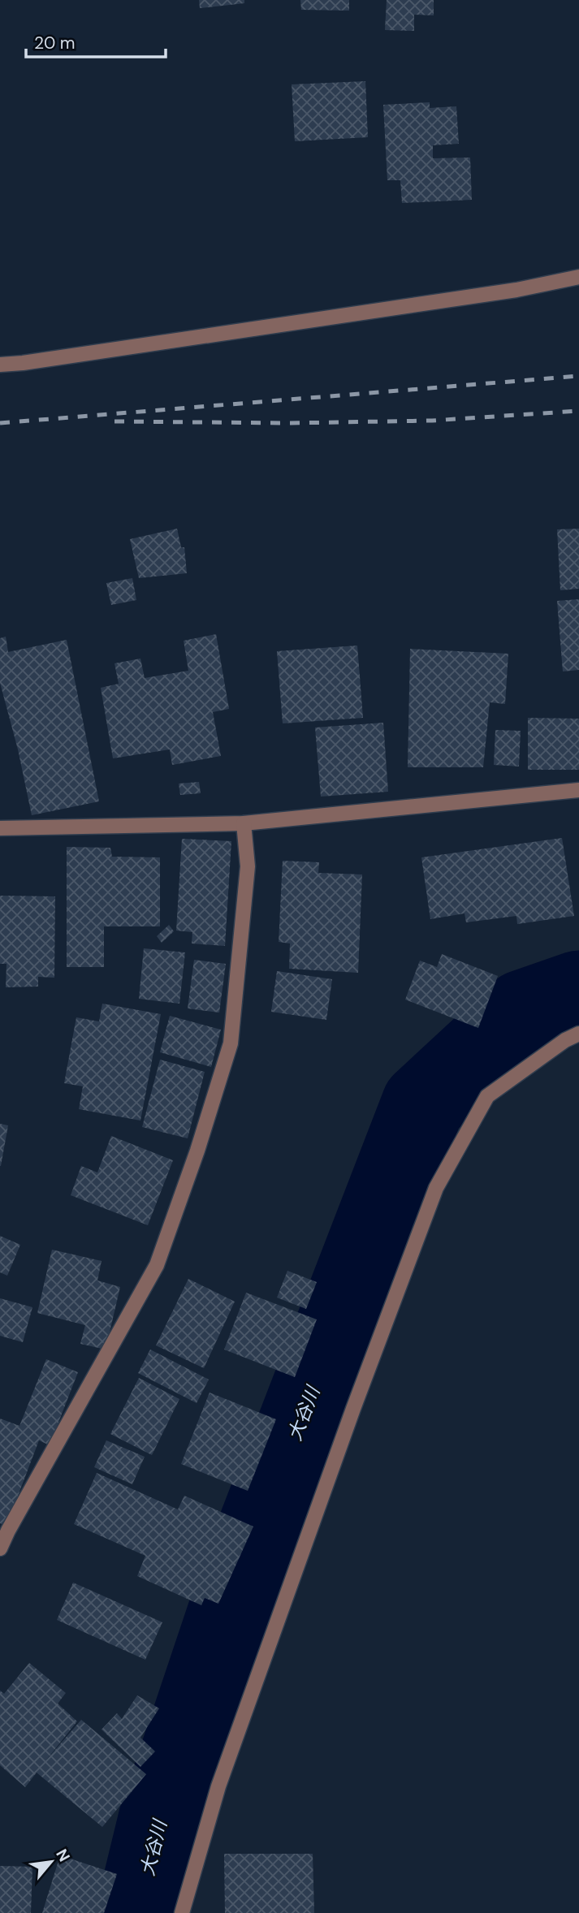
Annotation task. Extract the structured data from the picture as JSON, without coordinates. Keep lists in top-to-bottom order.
{
  "water": ["大谷川"],
  "scale_bar": "20 m",
  "north": "top right"
}
